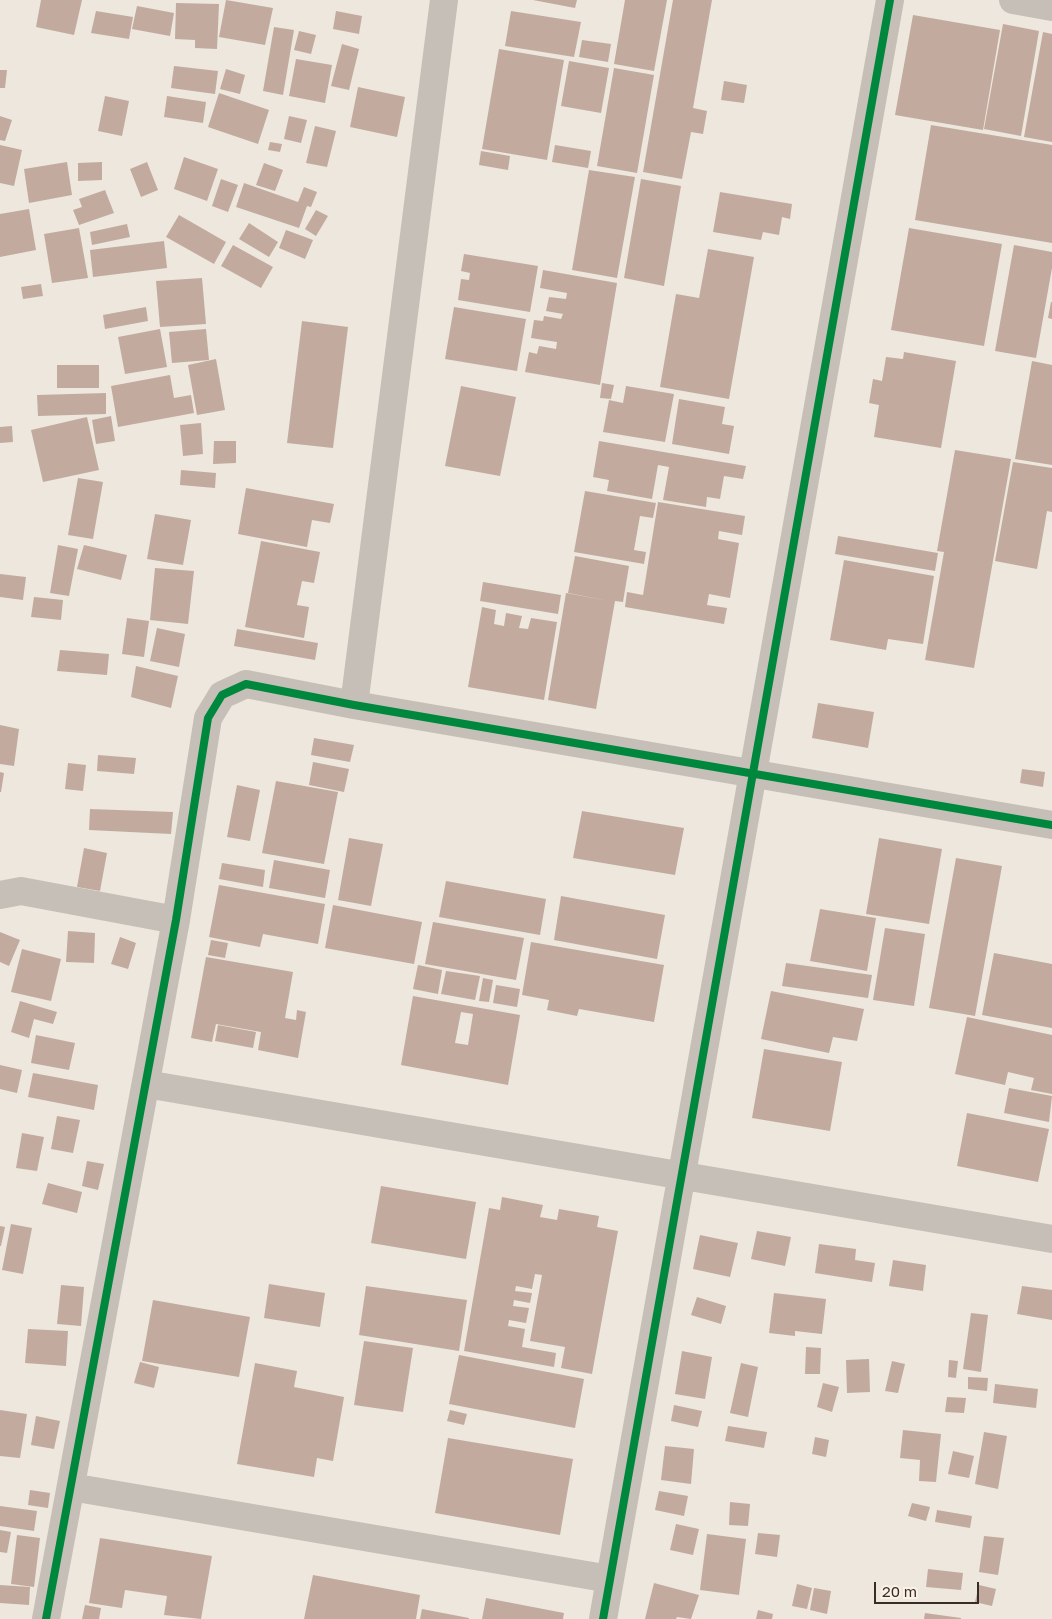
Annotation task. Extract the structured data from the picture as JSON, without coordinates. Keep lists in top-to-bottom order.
{
  "scale_bar": "20 m"
}
